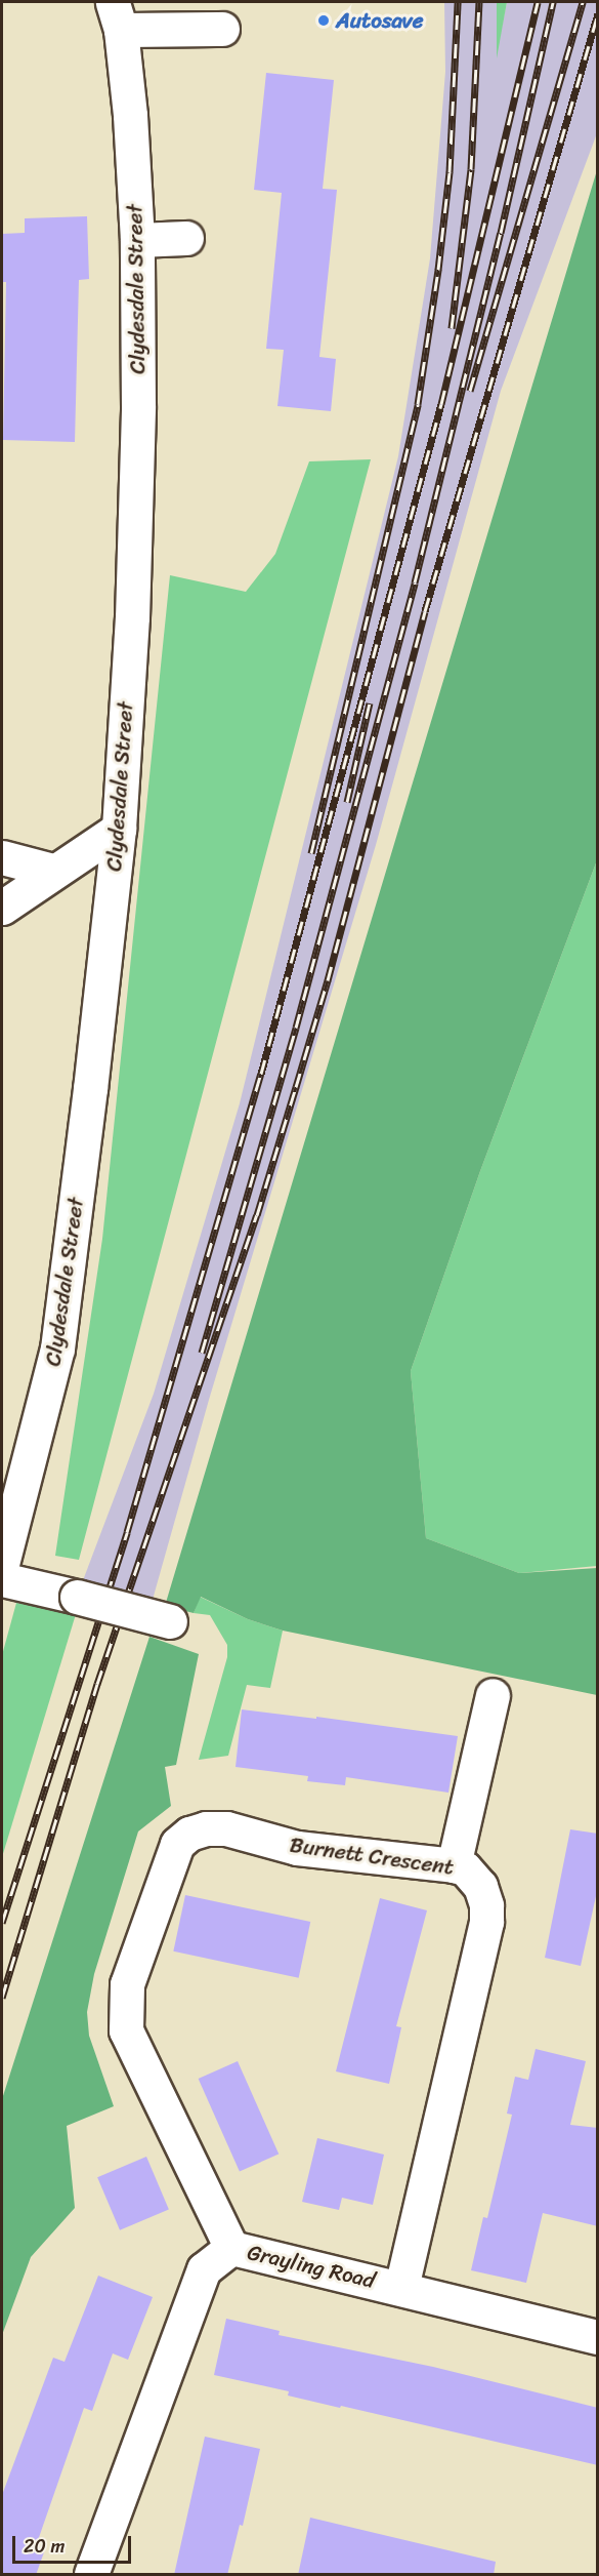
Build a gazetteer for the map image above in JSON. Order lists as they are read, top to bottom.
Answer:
{
  "streets": {
    "street": ["Clydesdale Street", "Burnett Crescent", "Grayling Road"]
  },
  "crossings": [
    ["Burnett Crescent", "Grayling Road"]
  ],
  "places": ["Autosave"],
  "scale_bar": "20 m"
}
